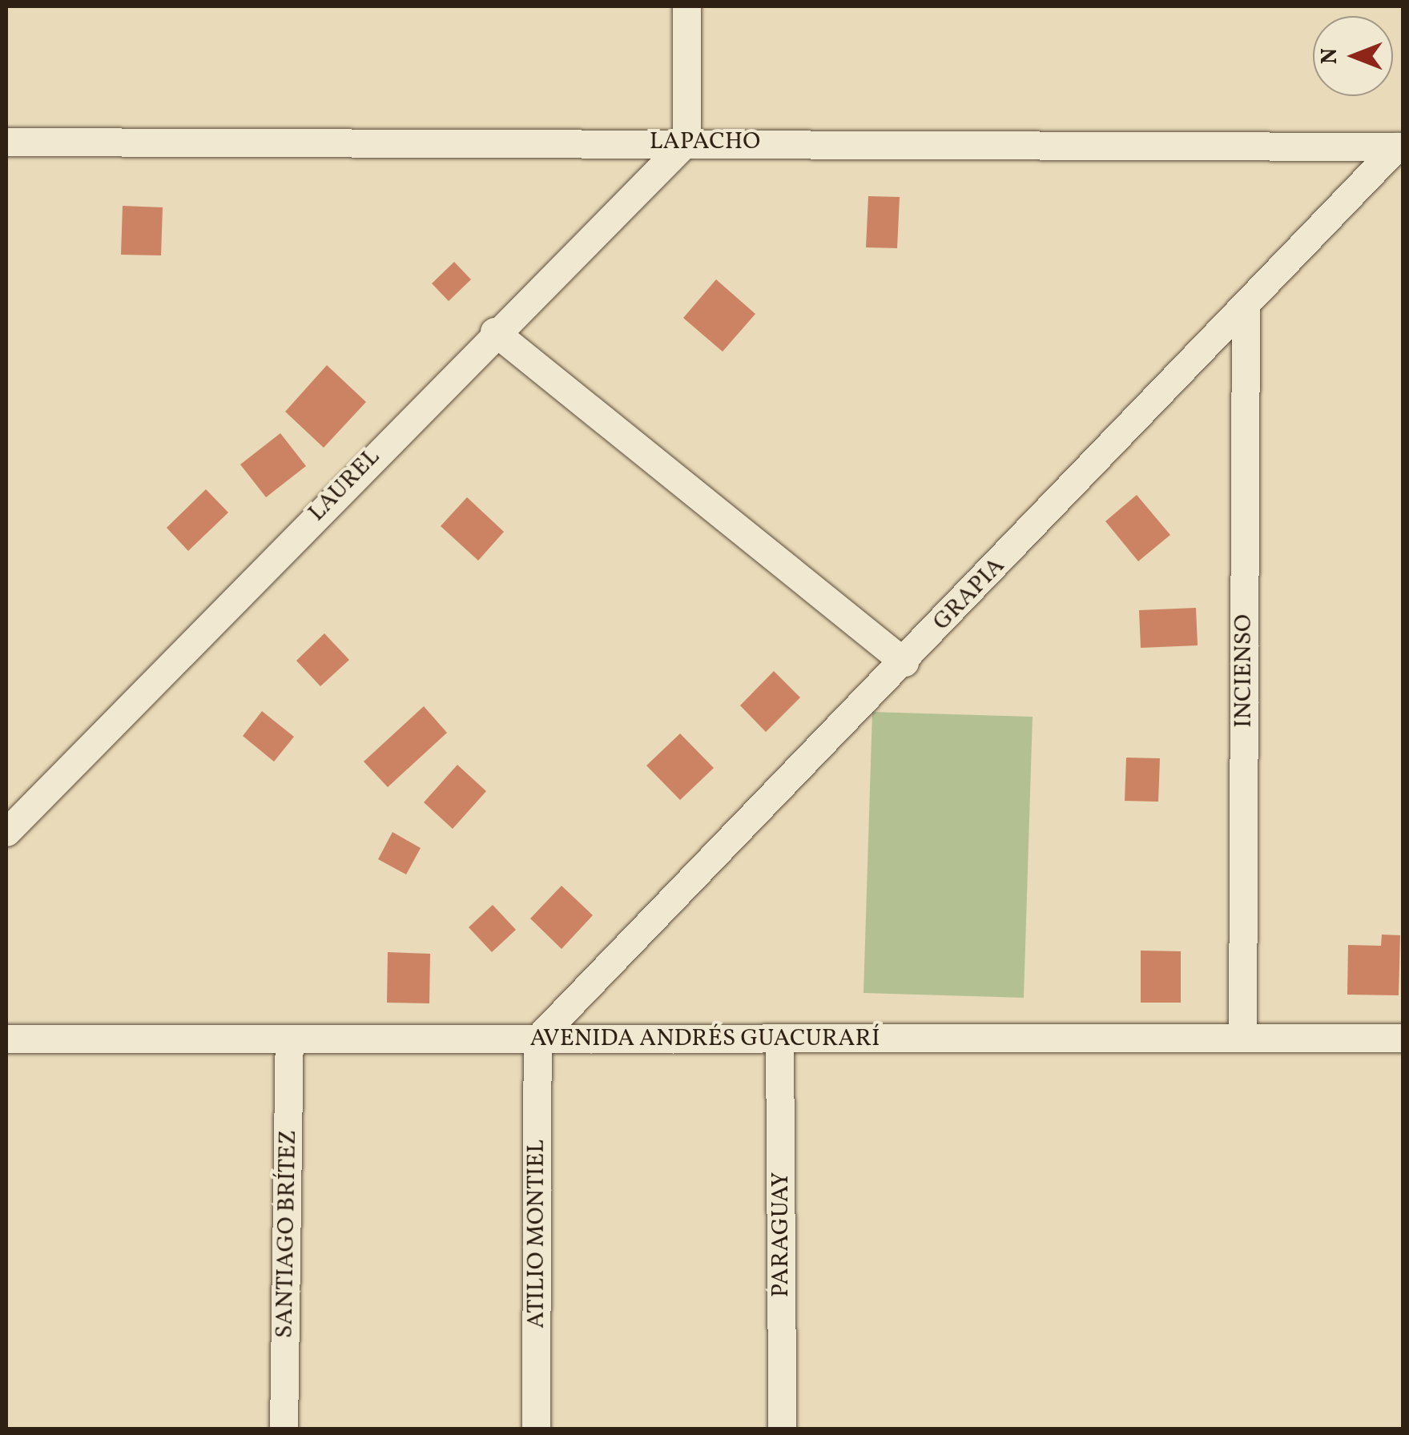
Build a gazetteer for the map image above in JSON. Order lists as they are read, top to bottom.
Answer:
{
  "streets": {
    "street": [
      "LAPACHO",
      "LAUREL",
      "GRAPIA",
      "INCIENSO",
      "AVENIDA ANDRÉS GUACURARÍ",
      "SANTIAGO BRÍTEZ",
      "ATILIO MONTIEL",
      "PARAGUAY"
    ]
  },
  "crossings": [
    ["LAPACHO", "LAUREL"],
    ["LAPACHO", "GRAPIA"],
    ["GRAPIA", "INCIENSO"],
    ["GRAPIA", "AVENIDA ANDRÉS GUACURARÍ"],
    ["GRAPIA", "ATILIO MONTIEL"],
    ["INCIENSO", "AVENIDA ANDRÉS GUACURARÍ"],
    ["AVENIDA ANDRÉS GUACURARÍ", "SANTIAGO BRÍTEZ"],
    ["AVENIDA ANDRÉS GUACURARÍ", "ATILIO MONTIEL"],
    ["AVENIDA ANDRÉS GUACURARÍ", "PARAGUAY"]
  ],
  "north": "left"
}
